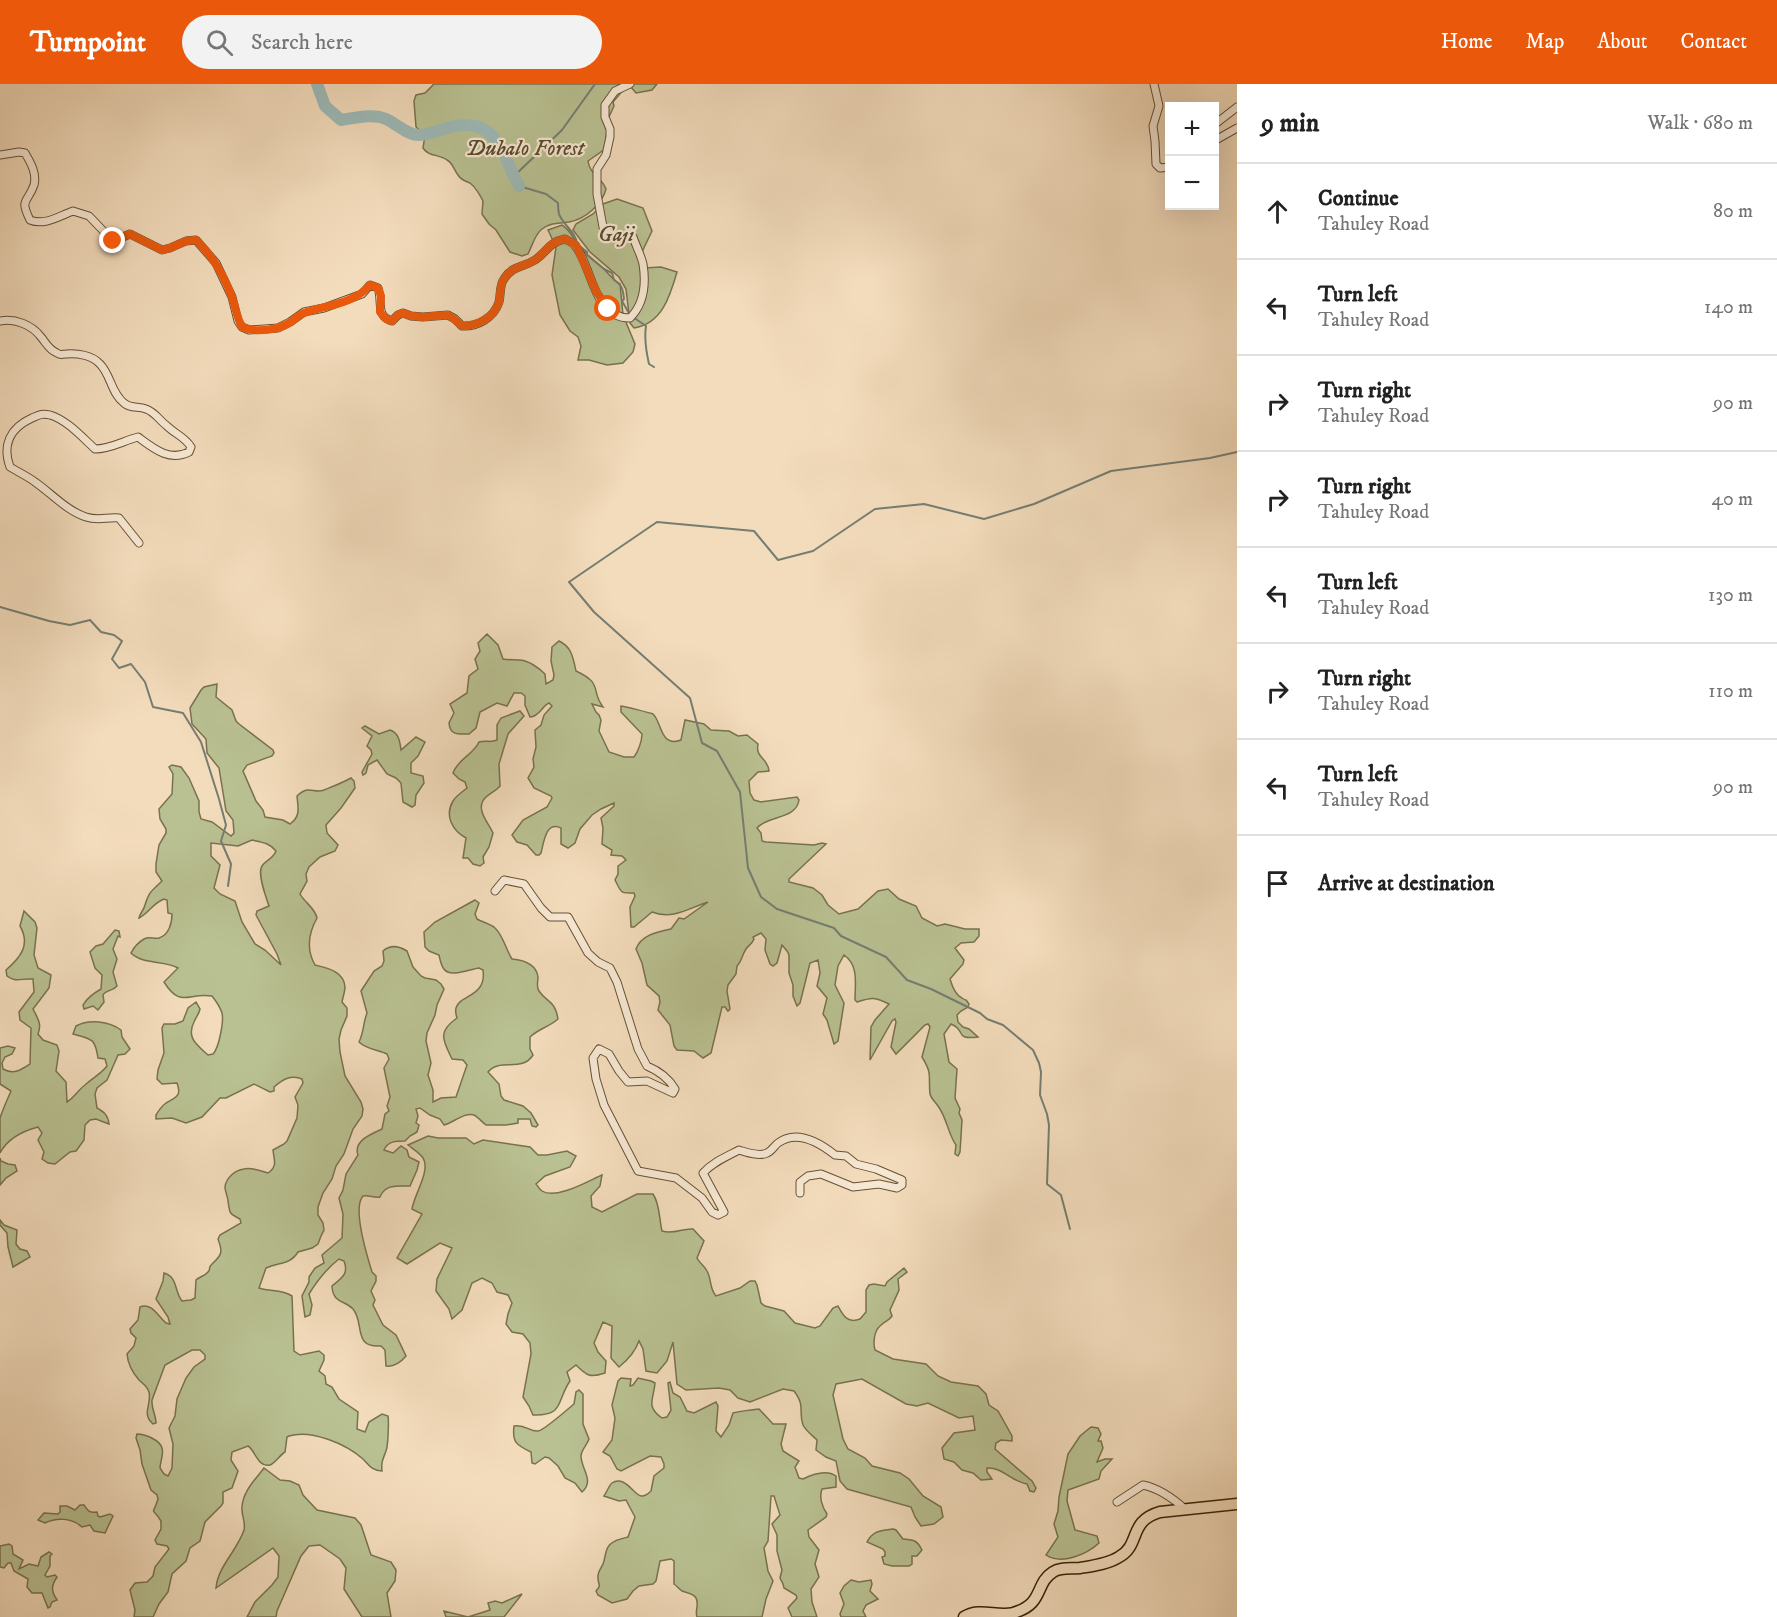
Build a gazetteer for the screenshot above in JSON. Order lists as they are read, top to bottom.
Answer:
{
  "parks": ["Dubalo Forest", "Gaji"],
  "page": {
    "header": "Turnpoint",
    "search": "Search here",
    "nav": [
      "Home",
      "Map",
      "About",
      "Contact"
    ],
    "heading": ["9 min", "Walk · 680 m"],
    "map_buttons": ["+", "−"],
    "list": [
      ["Continue", "Tahuley Road", "80 m"],
      ["Turn left", "Tahuley Road", "140 m"],
      ["Turn right", "Tahuley Road", "90 m"],
      ["Turn right", "Tahuley Road", "40 m"],
      ["Turn left", "Tahuley Road", "130 m"],
      ["Turn right", "Tahuley Road", "110 m"],
      ["Turn left", "Tahuley Road", "90 m"],
      "Arrive at destination"
    ]
  }
}
